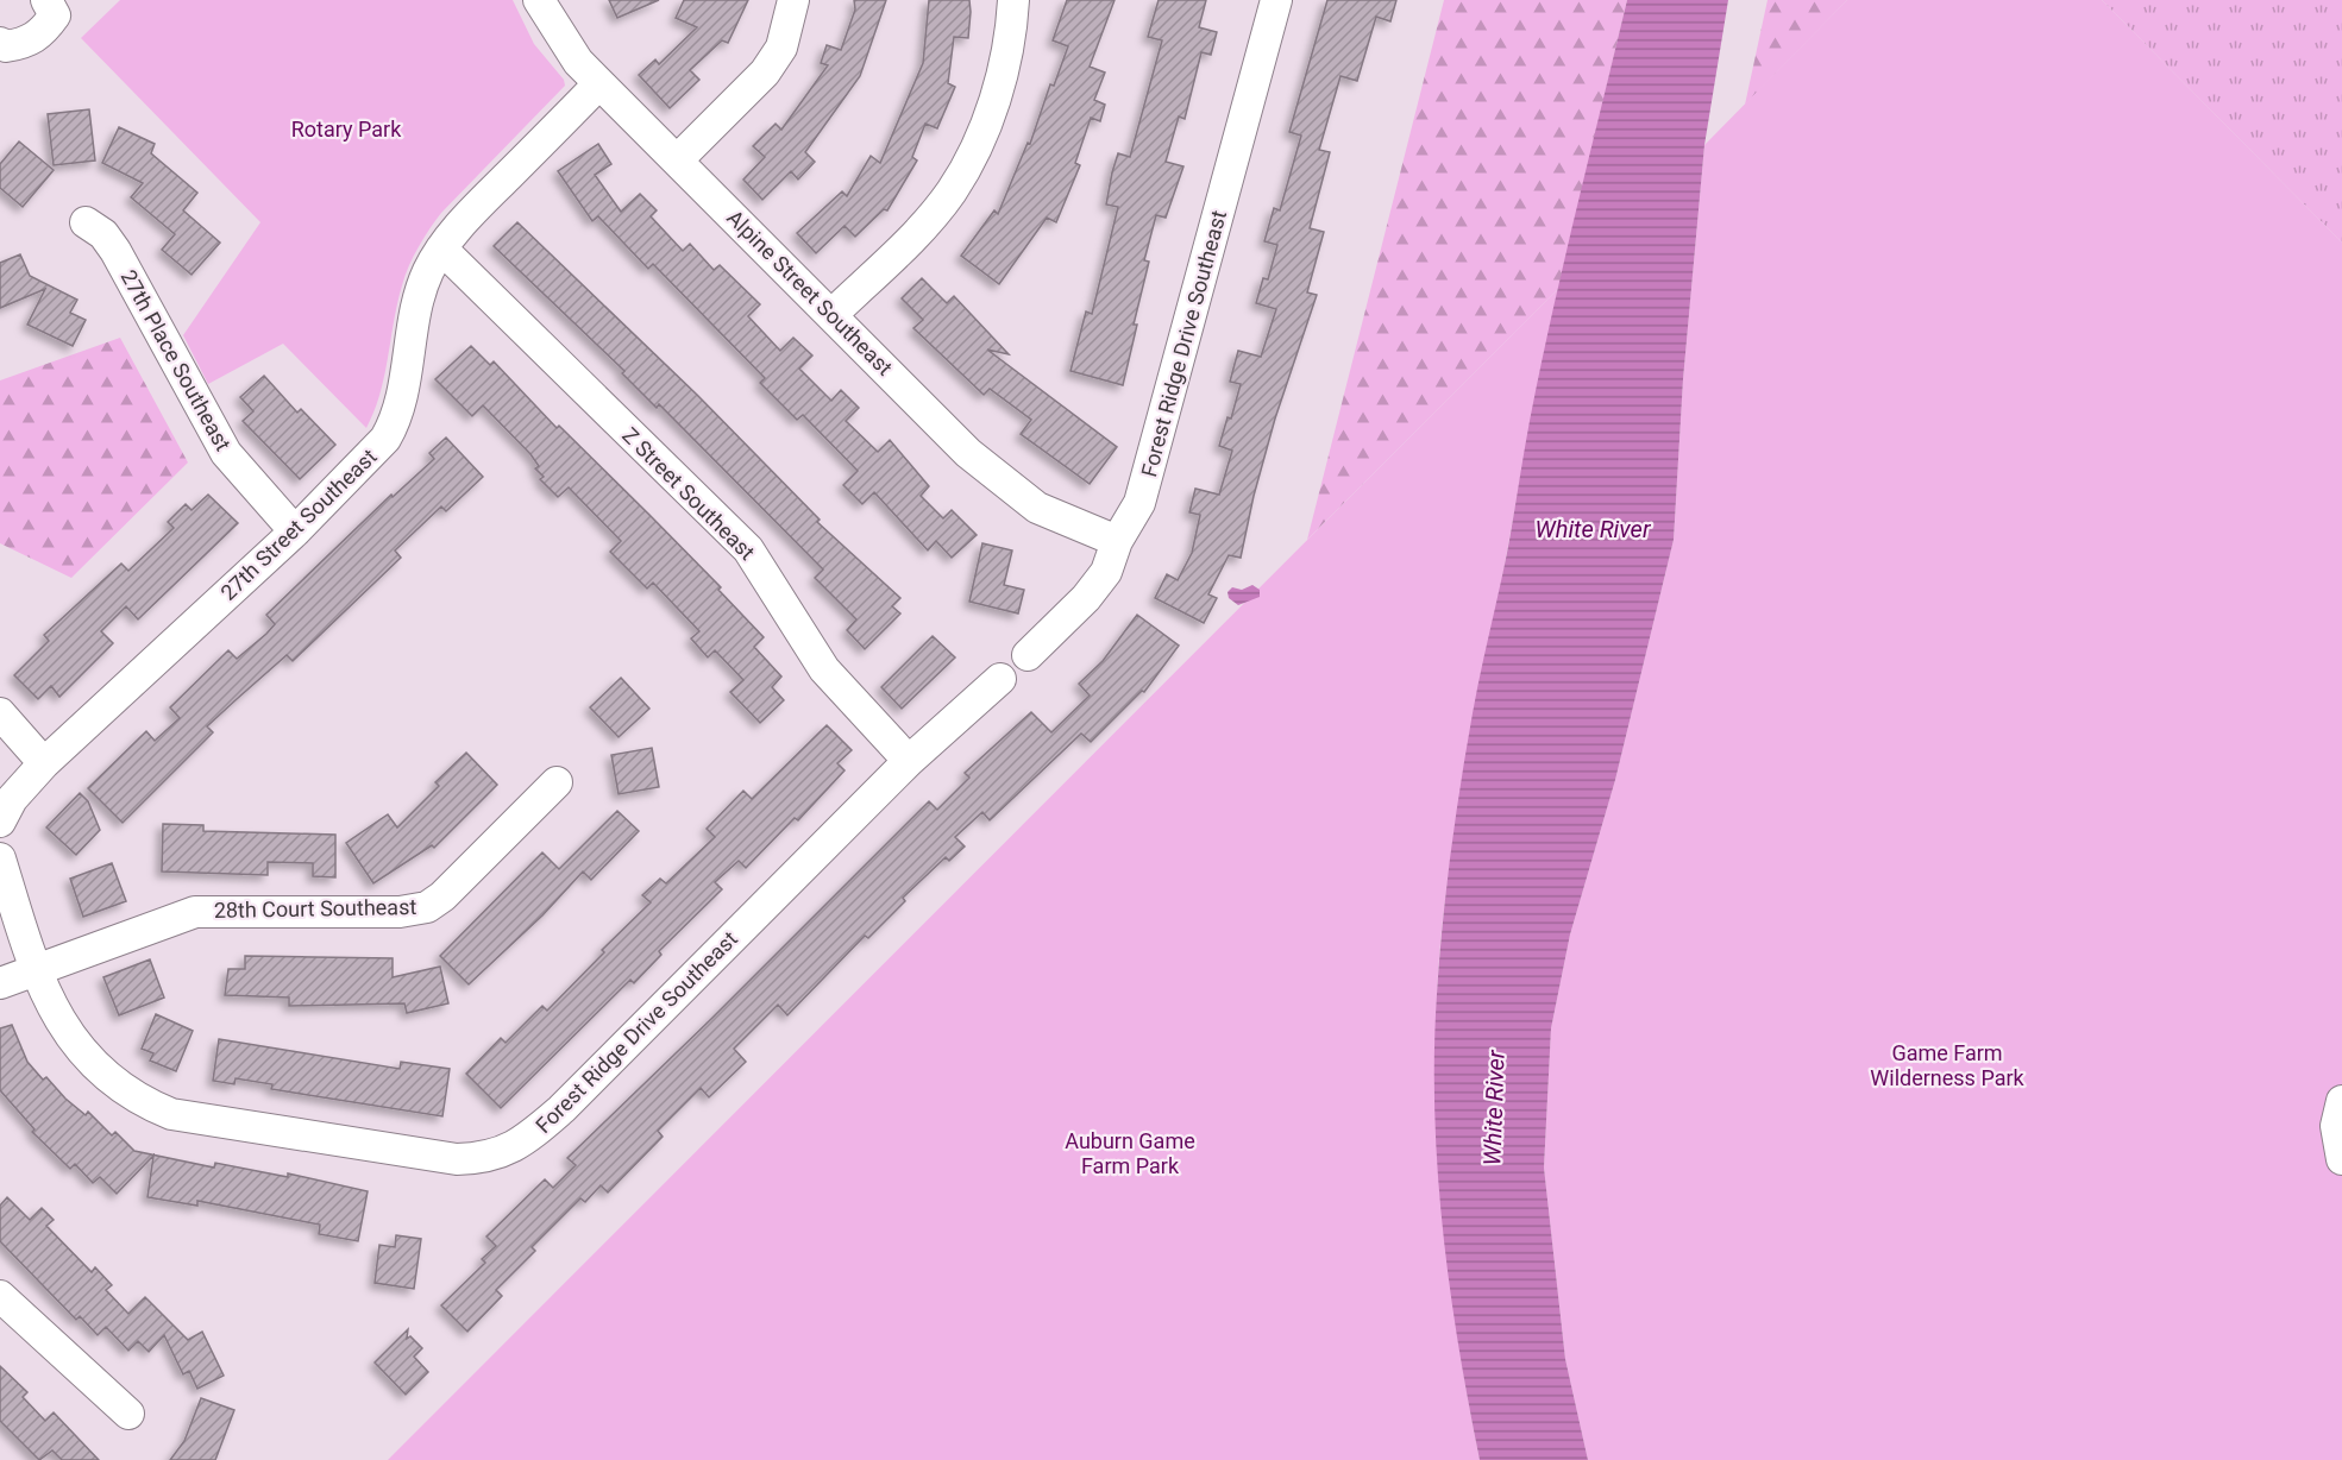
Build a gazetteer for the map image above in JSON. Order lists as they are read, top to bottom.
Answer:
{
  "streets": {
    "street": [
      "Alpine Street Southeast",
      "Forest Ridge Drive Southeast",
      "27th Place Southeast",
      "Z Street Southeast",
      "27th Street Southeast",
      "28th Court Southeast"
    ]
  },
  "crossings": [
    ["Alpine Street Southeast", "Forest Ridge Drive Southeast"],
    ["Alpine Street Southeast", "27th Street Southeast"],
    ["Forest Ridge Drive Southeast", "Z Street Southeast"],
    ["Forest Ridge Drive Southeast", "28th Court Southeast"],
    ["27th Place Southeast", "27th Street Southeast"],
    ["Z Street Southeast", "27th Street Southeast"]
  ],
  "water": ["White River"],
  "parks": ["Rotary Park", "Game Farm Wilderness Park", "Auburn Game Farm Park"]
}
